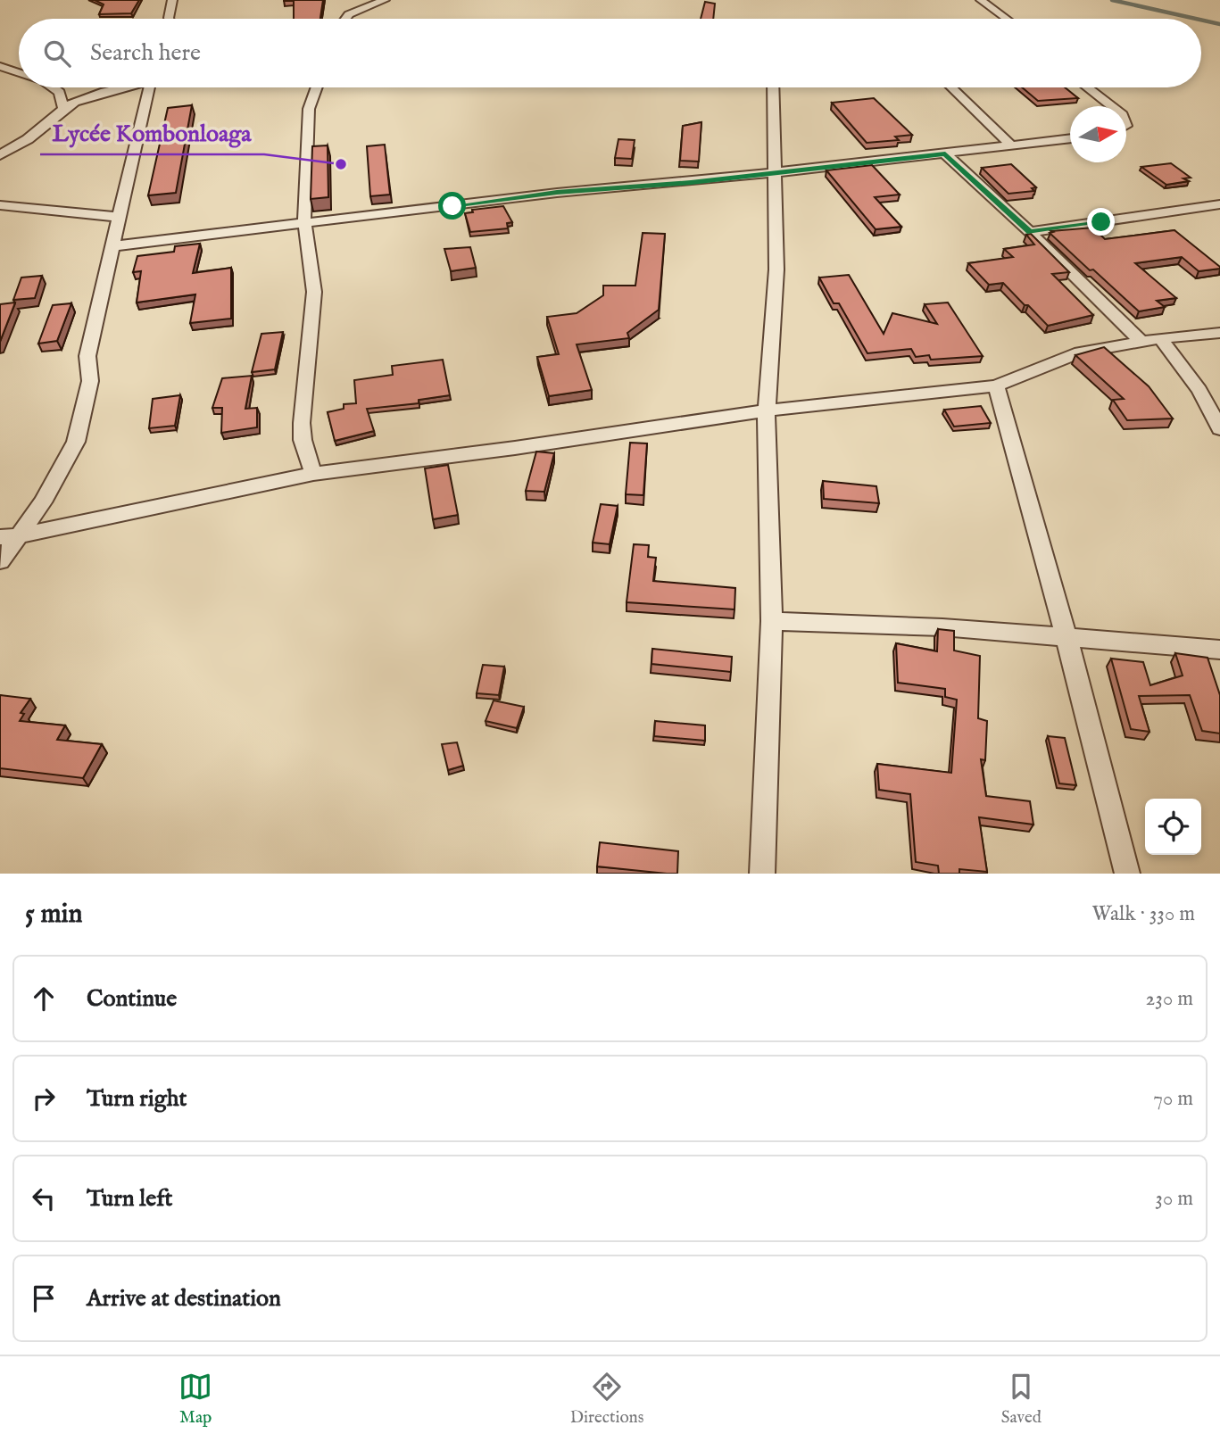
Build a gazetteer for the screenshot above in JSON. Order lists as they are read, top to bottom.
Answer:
{
  "places": ["Lycée Kombonloaga"],
  "north": "right",
  "page": {
    "search": "Search here",
    "heading": ["5 min", "Walk · 330 m"],
    "list": [
      ["Continue", "230 m"],
      ["Turn right", "70 m"],
      ["Turn left", "30 m"],
      "Arrive at destination"
    ],
    "nav": ["Map", "Directions", "Saved"]
  }
}
